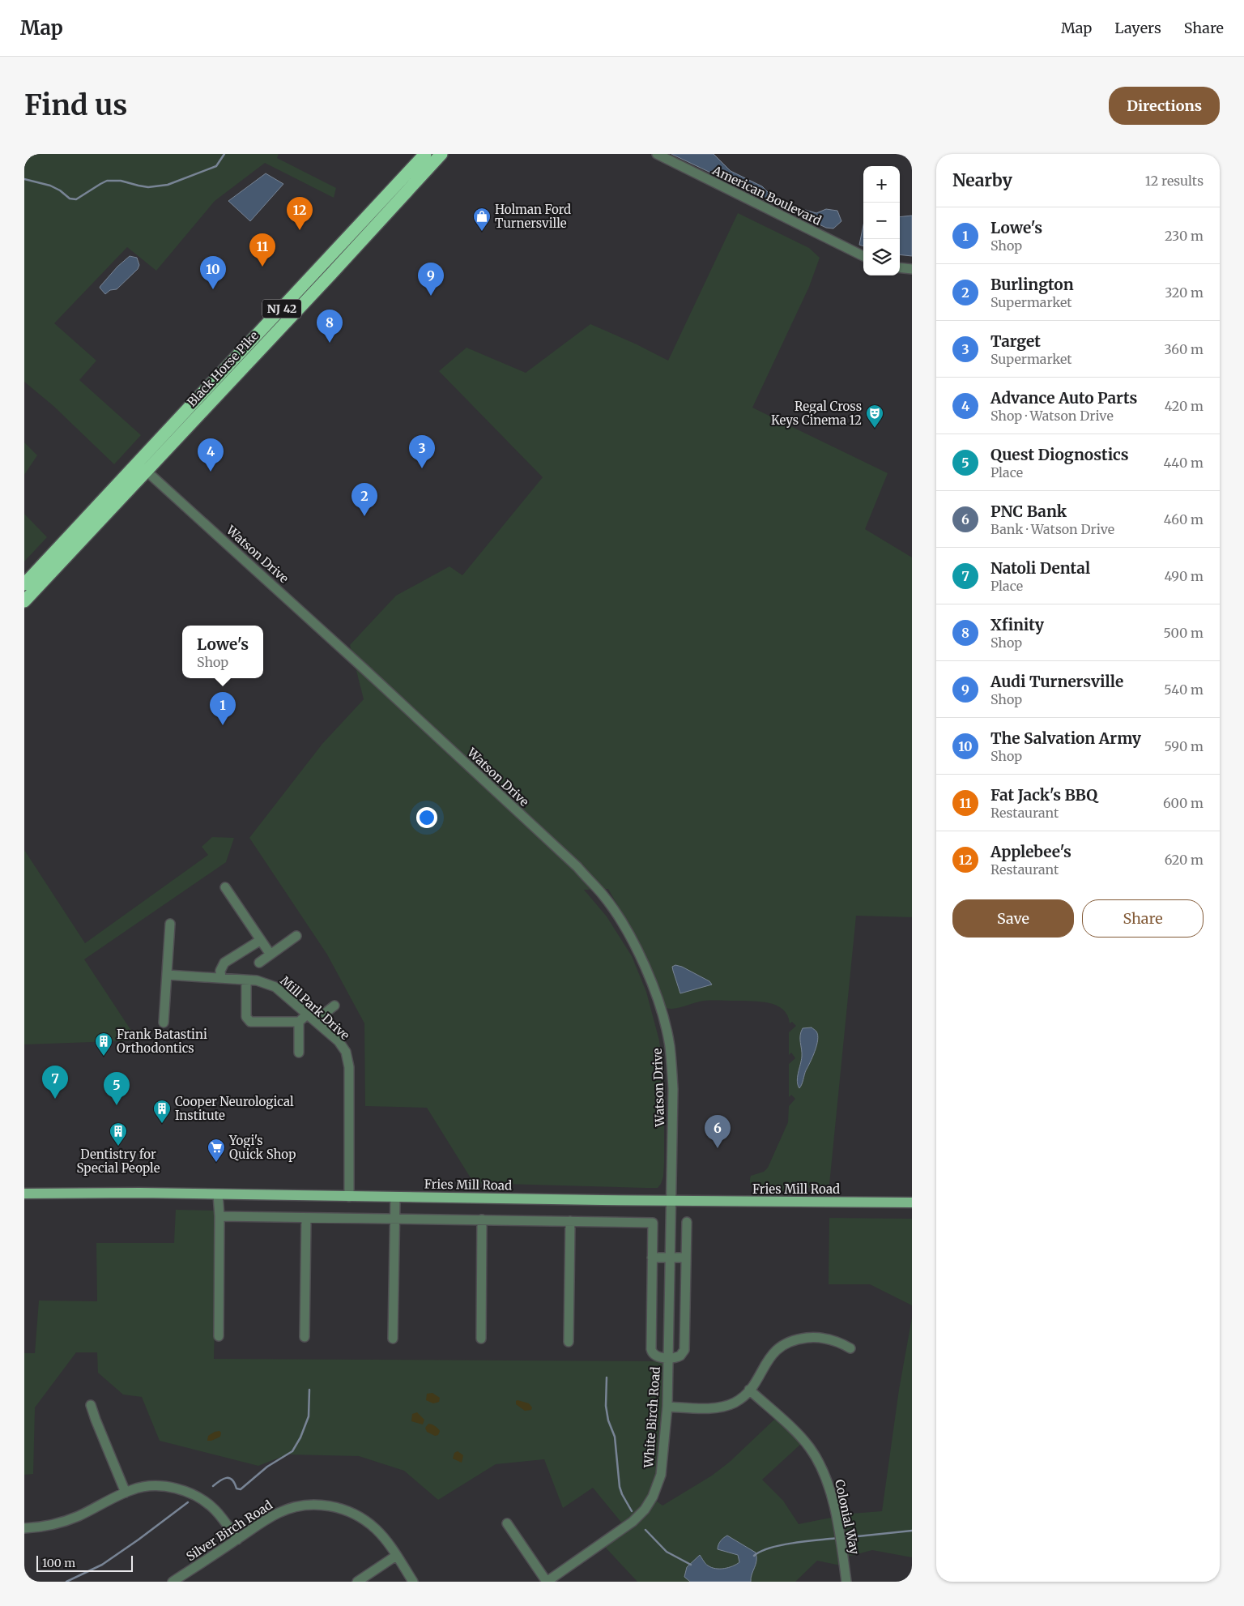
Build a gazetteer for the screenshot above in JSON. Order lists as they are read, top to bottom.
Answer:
{
  "streets": {
    "highway": ["NJ 42", "Black Horse Pike"],
    "main road": ["Fries Mill Road"],
    "street": [
      "American Boulevard",
      "Watson Drive",
      "Mill Park Drive",
      "White Birch Road",
      "Colonial Way",
      "Silver Birch Road"
    ]
  },
  "crossings": [
    ["Black Horse Pike", "Watson Drive"],
    ["Watson Drive", "Fries Mill Road"],
    ["Watson Drive", "White Birch Road"],
    ["Mill Park Drive", "Fries Mill Road"],
    ["Fries Mill Road", "White Birch Road"]
  ],
  "places": {
    "shop": ["Holman Ford Turnersville"],
    "theatre": ["Regal Cross Keys Cinema 12"],
    "building": ["Frank Batastini Orthodontics", "Cooper Neurological Institute", "Dentistry for Special People"],
    "supermarket": ["Yogi's Quick Shop"]
  },
  "scale_bar": "100 m",
  "page": {
    "header": "Map",
    "nav": ["Map", "Layers", "Share"],
    "buttons": [
      "Directions",
      ["Save", "Share"]
    ],
    "title": "Find us",
    "heading": ["Nearby", "12 results"],
    "map_buttons": ["+", "−"],
    "pins": [
      "12",
      "11",
      "10",
      "9",
      "8",
      "3",
      "4",
      "2",
      "1",
      "7",
      "5",
      "6"
    ],
    "list": [
      {
        "mark": "1",
        "name": "Lowe's",
        "note": "Shop",
        "value": "230 m"
      },
      {
        "mark": "2",
        "name": "Burlington",
        "note": "Supermarket",
        "value": "320 m"
      },
      {
        "mark": "3",
        "name": "Target",
        "note": "Supermarket",
        "value": "360 m"
      },
      {
        "mark": "4",
        "name": "Advance Auto Parts",
        "note": "Shop · Watson Drive",
        "value": "420 m"
      },
      {
        "mark": "5",
        "name": "Quest Diognostics",
        "note": "Place",
        "value": "440 m"
      },
      {
        "mark": "6",
        "name": "PNC Bank",
        "note": "Bank · Watson Drive",
        "value": "460 m"
      },
      {
        "mark": "7",
        "name": "Natoli Dental",
        "note": "Place",
        "value": "490 m"
      },
      {
        "mark": "8",
        "name": "Xfinity",
        "note": "Shop",
        "value": "500 m"
      },
      {
        "mark": "9",
        "name": "Audi Turnersville",
        "note": "Shop",
        "value": "540 m"
      },
      {
        "mark": "10",
        "name": "The Salvation Army",
        "note": "Shop",
        "value": "590 m"
      },
      {
        "mark": "11",
        "name": "Fat Jack's BBQ",
        "note": "Restaurant",
        "value": "600 m"
      },
      {
        "mark": "12",
        "name": "Applebee's",
        "note": "Restaurant",
        "value": "620 m"
      }
    ],
    "popup": ["Lowe's", "Shop"],
    "scale": "100 m"
  }
}
